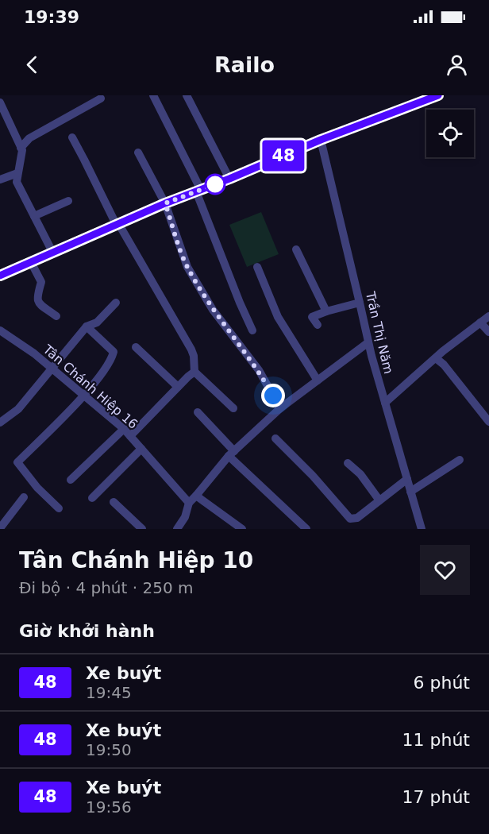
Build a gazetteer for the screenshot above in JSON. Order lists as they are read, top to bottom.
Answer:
{
  "streets": {
    "street": ["Trần Thị Năm", "Tân Chánh Hiệp 16"]
  },
  "lines": ["bus line 48"],
  "page": {
    "status": "19:39",
    "header": "Railo",
    "on_map": "48",
    "heading": [
      ["Tân Chánh Hiệp 10", "Đi bộ · 4 phút · 250 m"],
      "Giờ khởi hành"
    ],
    "list": [
      {
        "mark": "48",
        "name": "Xe buýt",
        "note": "19:45",
        "value": "6 phút"
      },
      {
        "mark": "48",
        "name": "Xe buýt",
        "note": "19:50",
        "value": "11 phút"
      },
      {
        "mark": "48",
        "name": "Xe buýt",
        "note": "19:56",
        "value": "17 phút"
      }
    ]
  }
}
